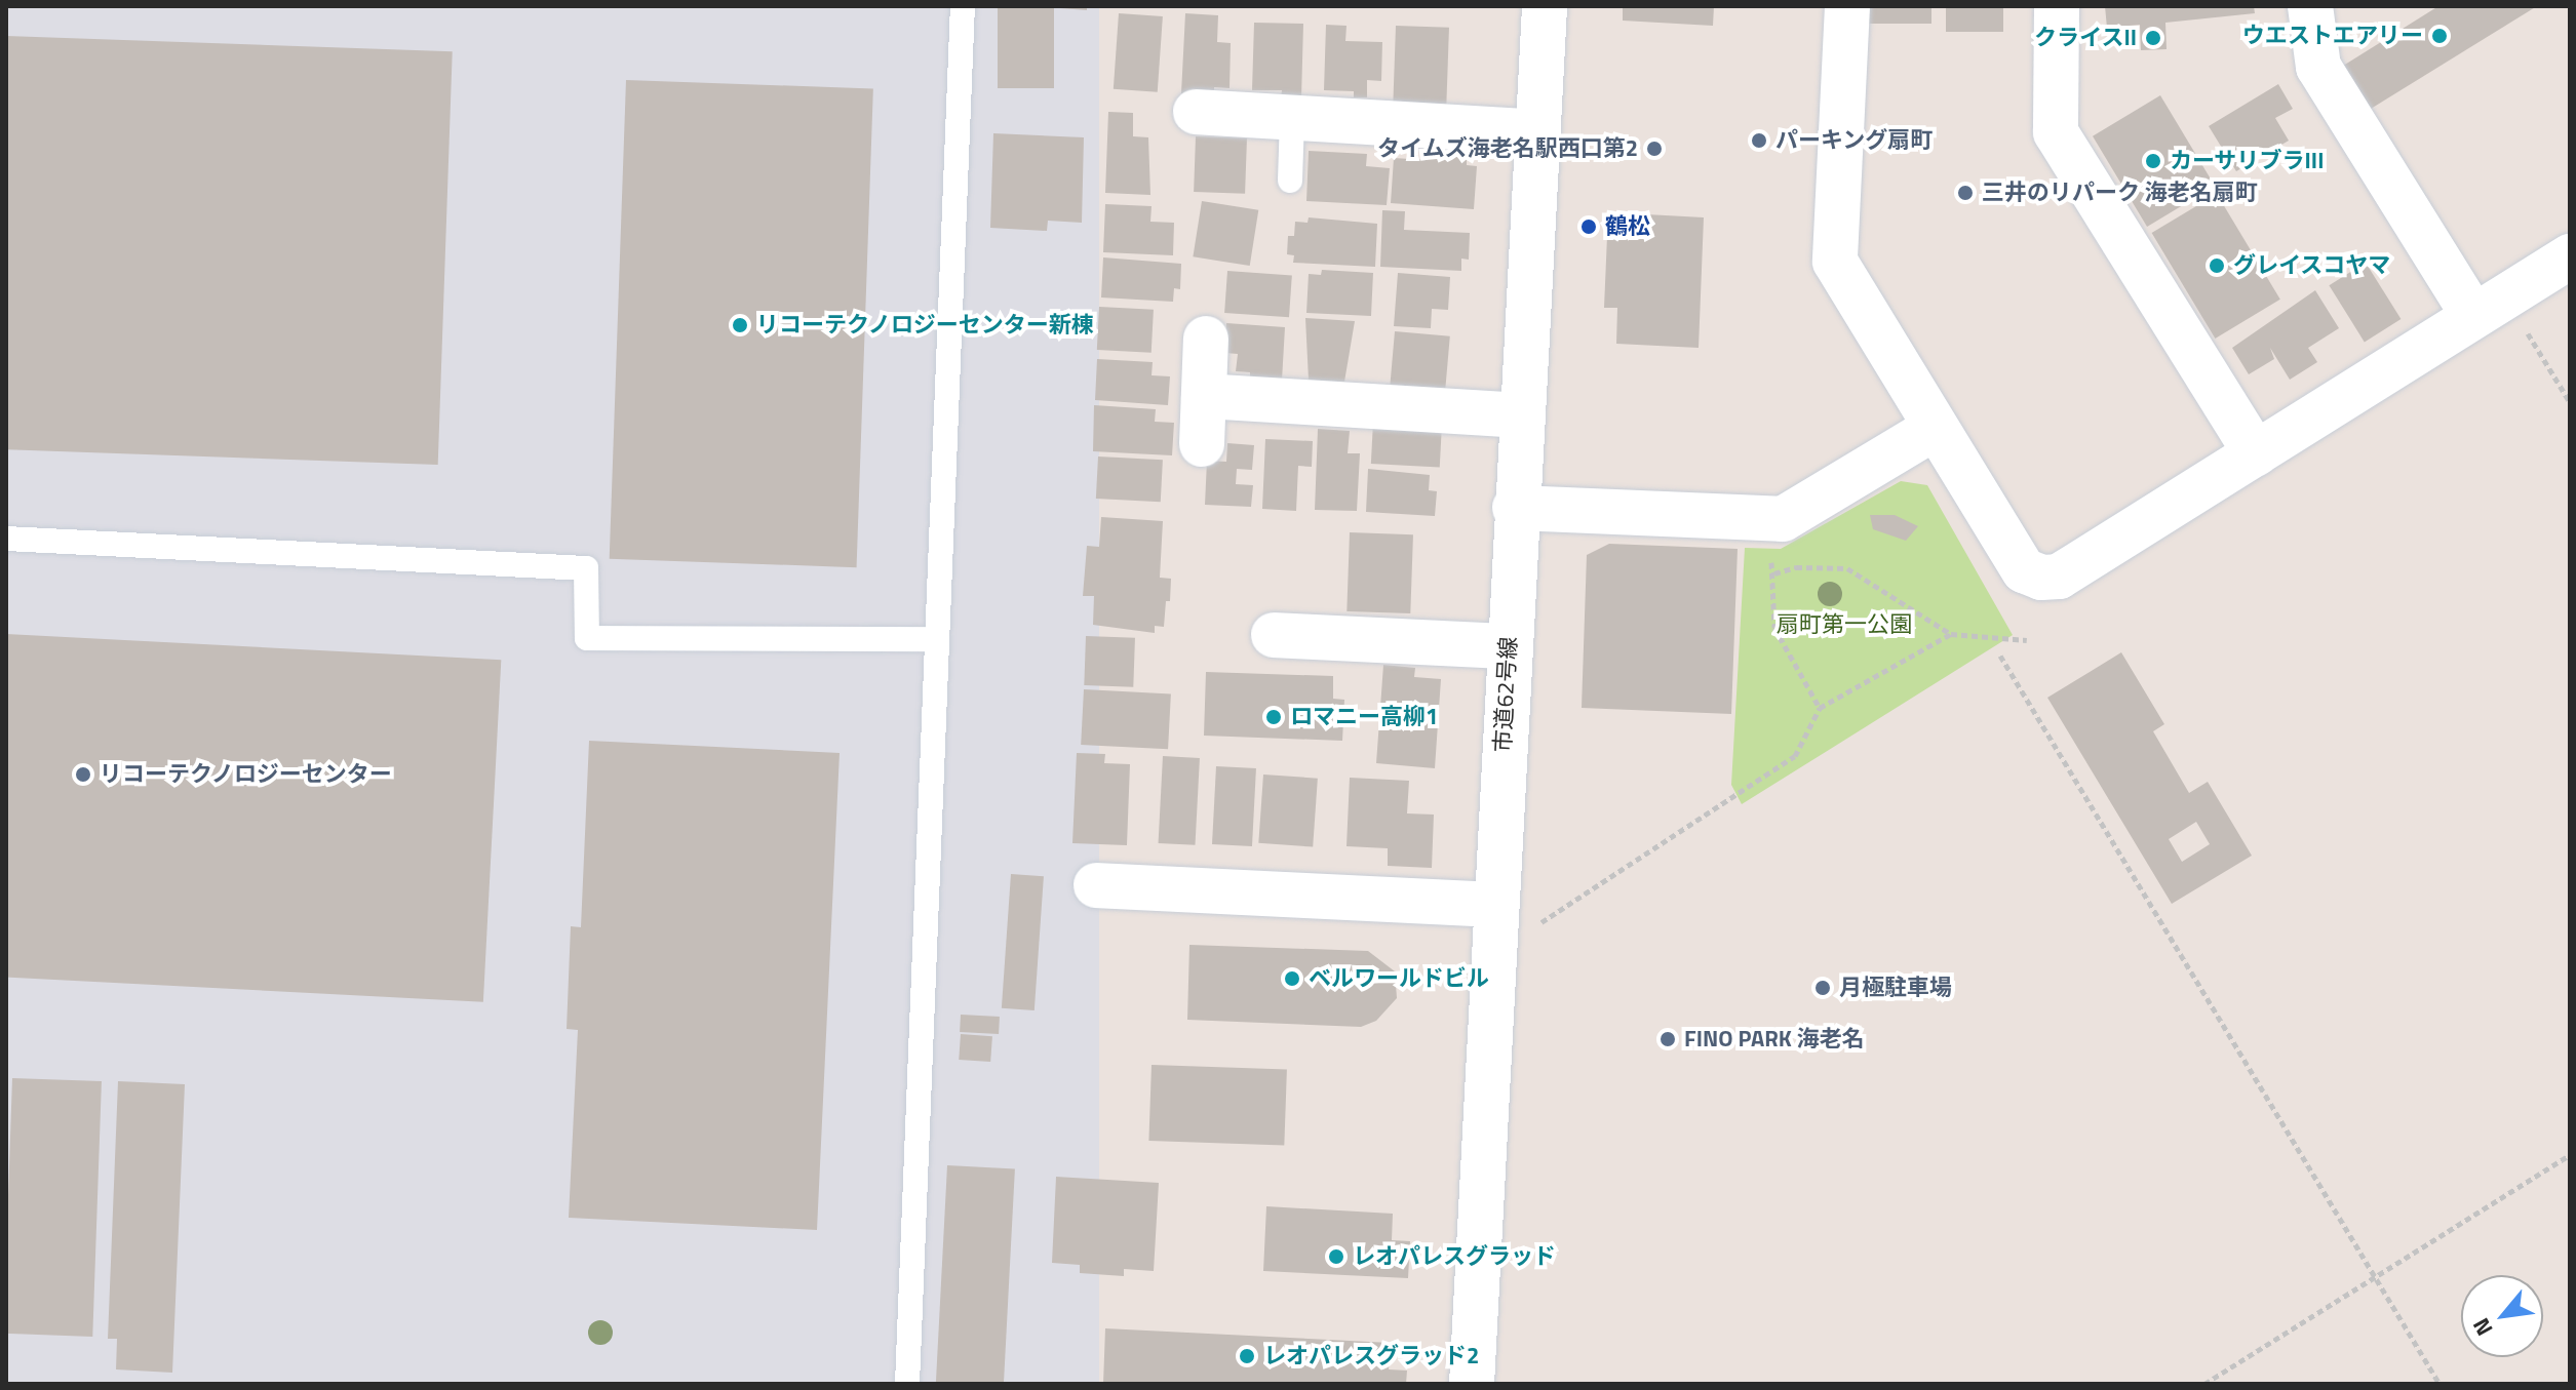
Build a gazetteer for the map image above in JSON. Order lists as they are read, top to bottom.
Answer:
{
  "streets": {
    "street": ["市道62号線"]
  },
  "parks": ["扇町第一公園"],
  "places": [
    "ウエストエアリー",
    "クライスII",
    "パーキング扇町",
    "タイムズ海老名駅西口第2",
    "カーサリブラIII",
    "三井のリパーク 海老名扇町",
    "鶴松",
    "グレイスコヤマ",
    "リコーテクノロジーセンター新棟",
    "ロマニー高柳1",
    "リコーテクノロジーセンター",
    "ベルワールドビル",
    "月極駐車場",
    "FINO PARK 海老名",
    "レオパレスグラッド",
    "レオパレスグラッド2"
  ],
  "north": "bottom left"
}
